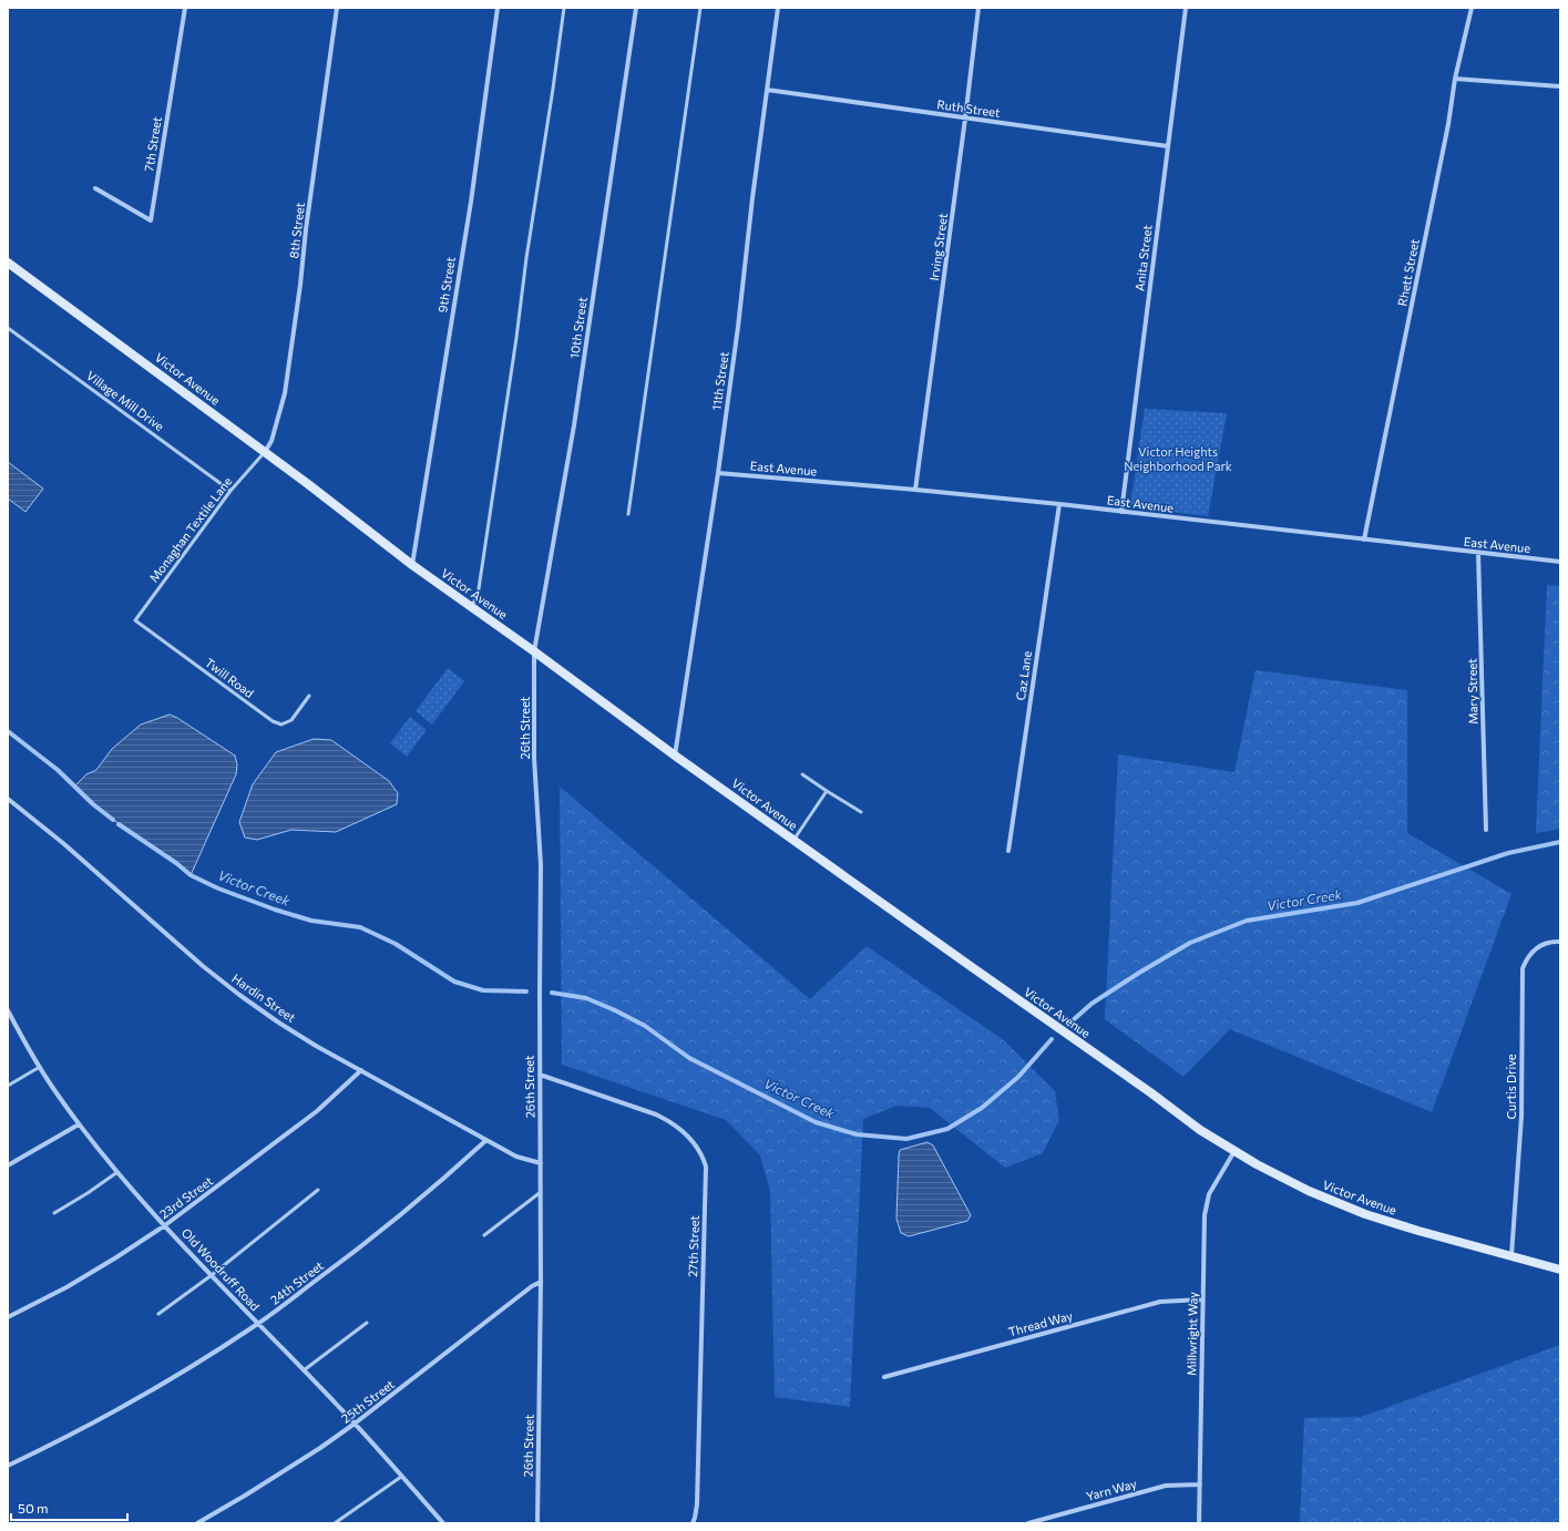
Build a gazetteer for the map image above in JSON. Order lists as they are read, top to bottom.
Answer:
{
  "streets": {
    "street": [
      "Ruth Street",
      "7th Street",
      "8th Street",
      "Irving Street",
      "Anita Street",
      "Rhett Street",
      "9th Street",
      "10th Street",
      "Victor Avenue",
      "11th Street",
      "East Avenue",
      "Caz Lane",
      "Mary Street",
      "26th Street",
      "Hardin Street",
      "Curtis Drive",
      "23rd Street",
      "27th Street",
      "Old Woodruff Road",
      "24th Street",
      "Thread Way",
      "Millwright Way",
      "25th Street",
      "Yarn Way"
    ],
    "lane": ["Village Mill Drive", "Monaghan Textile Lane", "Twill Road"]
  },
  "crossings": [
    ["Ruth Street", "Irving Street"],
    ["Ruth Street", "Anita Street"],
    ["Ruth Street", "11th Street"],
    ["8th Street", "Victor Avenue"],
    ["8th Street", "Monaghan Textile Lane"],
    ["Irving Street", "East Avenue"],
    ["Anita Street", "East Avenue"],
    ["Rhett Street", "East Avenue"],
    ["9th Street", "Victor Avenue"],
    ["10th Street", "Victor Avenue"],
    ["10th Street", "26th Street"],
    ["Victor Avenue", "11th Street"],
    ["Victor Avenue", "Monaghan Textile Lane"],
    ["Victor Avenue", "26th Street"],
    ["Victor Avenue", "Curtis Drive"],
    ["Victor Avenue", "Millwright Way"],
    ["11th Street", "East Avenue"],
    ["Village Mill Drive", "Monaghan Textile Lane"],
    ["East Avenue", "Caz Lane"],
    ["East Avenue", "Mary Street"],
    ["Monaghan Textile Lane", "Twill Road"],
    ["26th Street", "Hardin Street"],
    ["26th Street", "27th Street"],
    ["26th Street", "25th Street"],
    ["Hardin Street", "23rd Street"],
    ["Hardin Street", "24th Street"],
    ["23rd Street", "Old Woodruff Road"],
    ["Old Woodruff Road", "24th Street"],
    ["Old Woodruff Road", "25th Street"],
    ["Thread Way", "Millwright Way"],
    ["Millwright Way", "Yarn Way"]
  ],
  "water": ["Victor Creek"],
  "parks": ["Victor Heights Neighborhood Park"],
  "scale_bar": "50 m"
}
